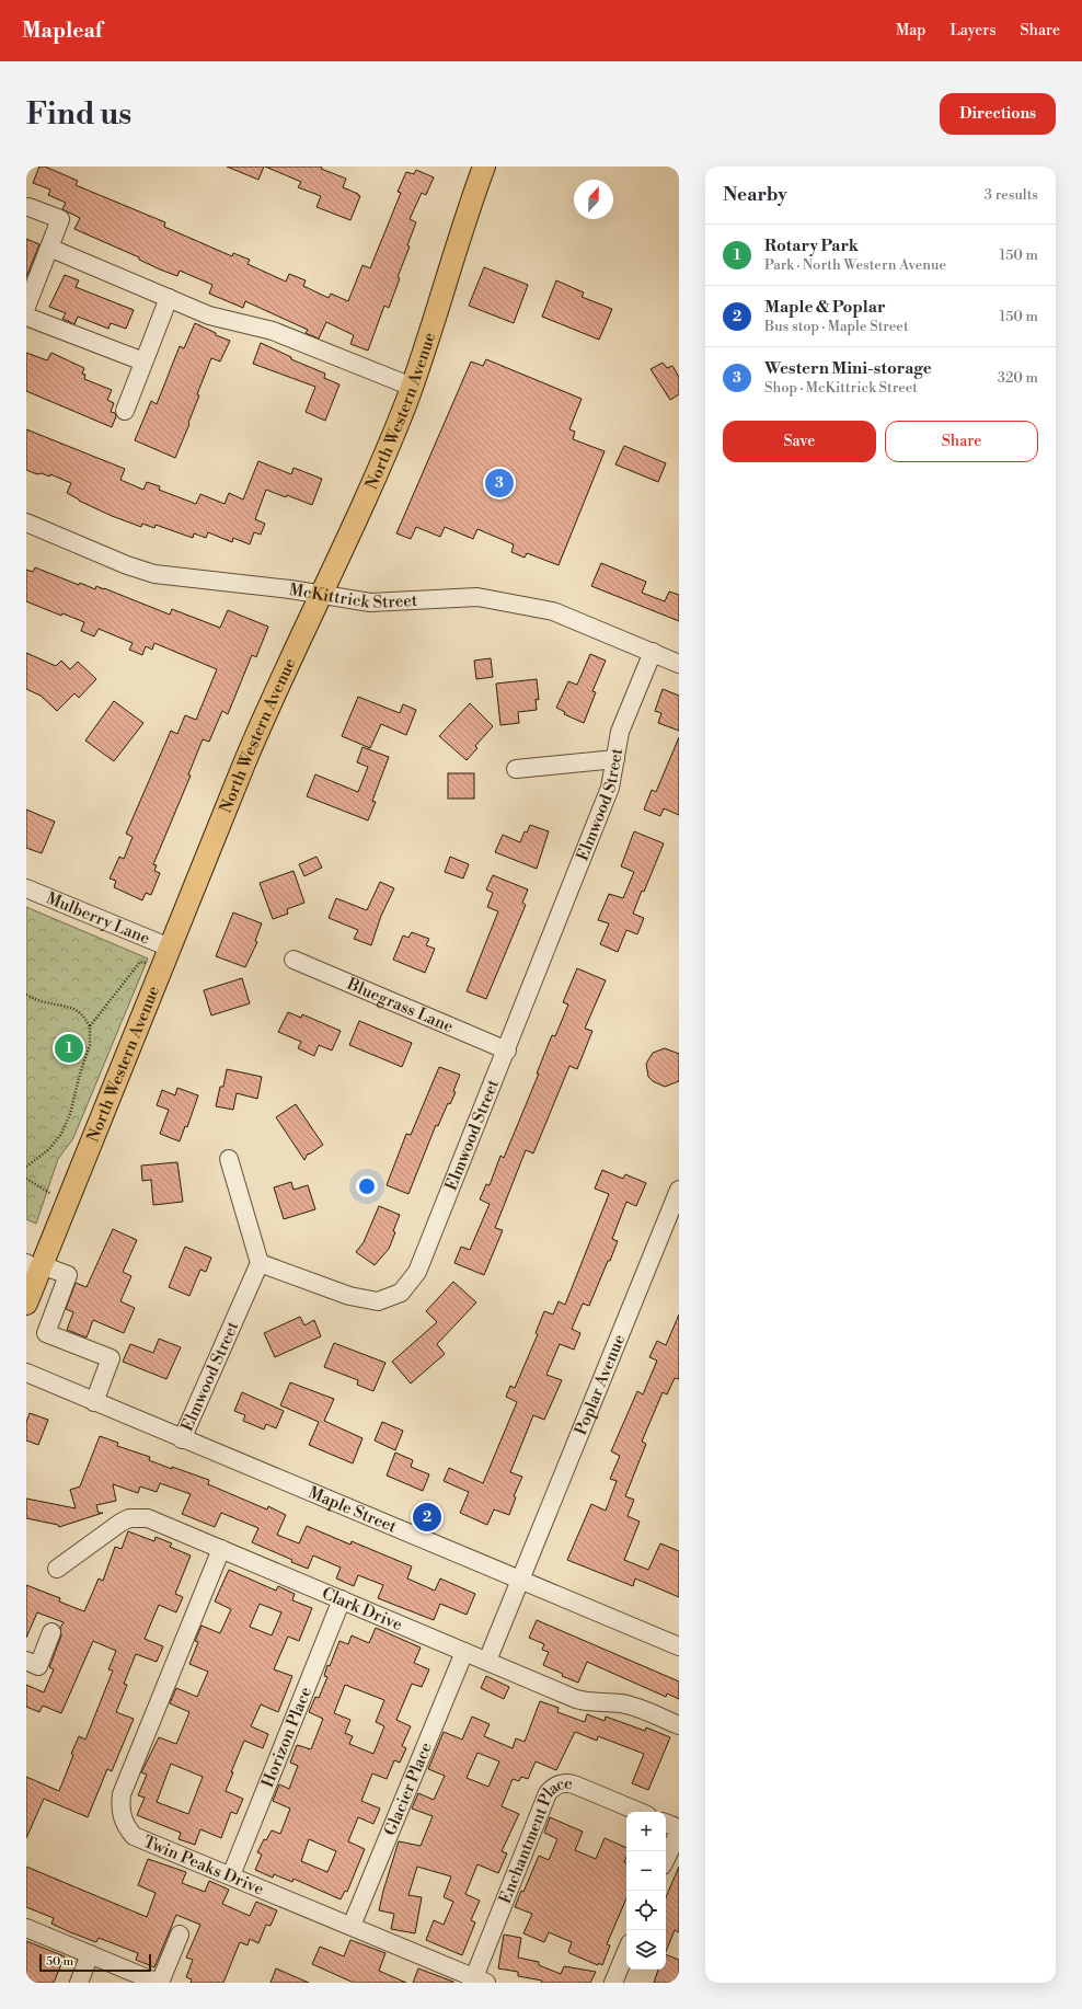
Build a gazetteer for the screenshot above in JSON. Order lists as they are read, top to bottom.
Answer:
{
  "streets": {
    "main road": ["North Western Avenue"],
    "street": [
      "McKittrick Street",
      "Elmwood Street",
      "Mulberry Lane",
      "Bluegrass Lane",
      "Poplar Avenue",
      "Maple Street",
      "Clark Drive",
      "Horizon Place",
      "Glacier Place",
      "Enchantment Place",
      "Twin Peaks Drive"
    ]
  },
  "crossings": [
    ["North Western Avenue", "McKittrick Street"],
    ["North Western Avenue", "Mulberry Lane"],
    ["McKittrick Street", "Elmwood Street"],
    ["Elmwood Street", "Bluegrass Lane"],
    ["Elmwood Street", "Maple Street"],
    ["Poplar Avenue", "Maple Street"],
    ["Clark Drive", "Horizon Place"],
    ["Clark Drive", "Glacier Place"],
    ["Clark Drive", "Twin Peaks Drive"],
    ["Horizon Place", "Twin Peaks Drive"],
    ["Glacier Place", "Twin Peaks Drive"],
    ["Enchantment Place", "Twin Peaks Drive"]
  ],
  "scale_bar": "50 m",
  "north": "top",
  "page": {
    "header": "Mapleaf",
    "nav": ["Map", "Layers", "Share"],
    "buttons": [
      "Directions",
      ["Save", "Share"]
    ],
    "title": "Find us",
    "heading": ["Nearby", "3 results"],
    "list": [
      {
        "mark": "1",
        "name": "Rotary Park",
        "note": "Park · North Western Avenue",
        "value": "150 m"
      },
      {
        "mark": "2",
        "name": "Maple & Poplar",
        "note": "Bus stop · Maple Street",
        "value": "150 m"
      },
      {
        "mark": "3",
        "name": "Western Mini-storage",
        "note": "Shop · McKittrick Street",
        "value": "320 m"
      }
    ],
    "pins": ["3", "1", "2"],
    "map_buttons": ["+", "−"],
    "scale": "50 m"
  }
}
